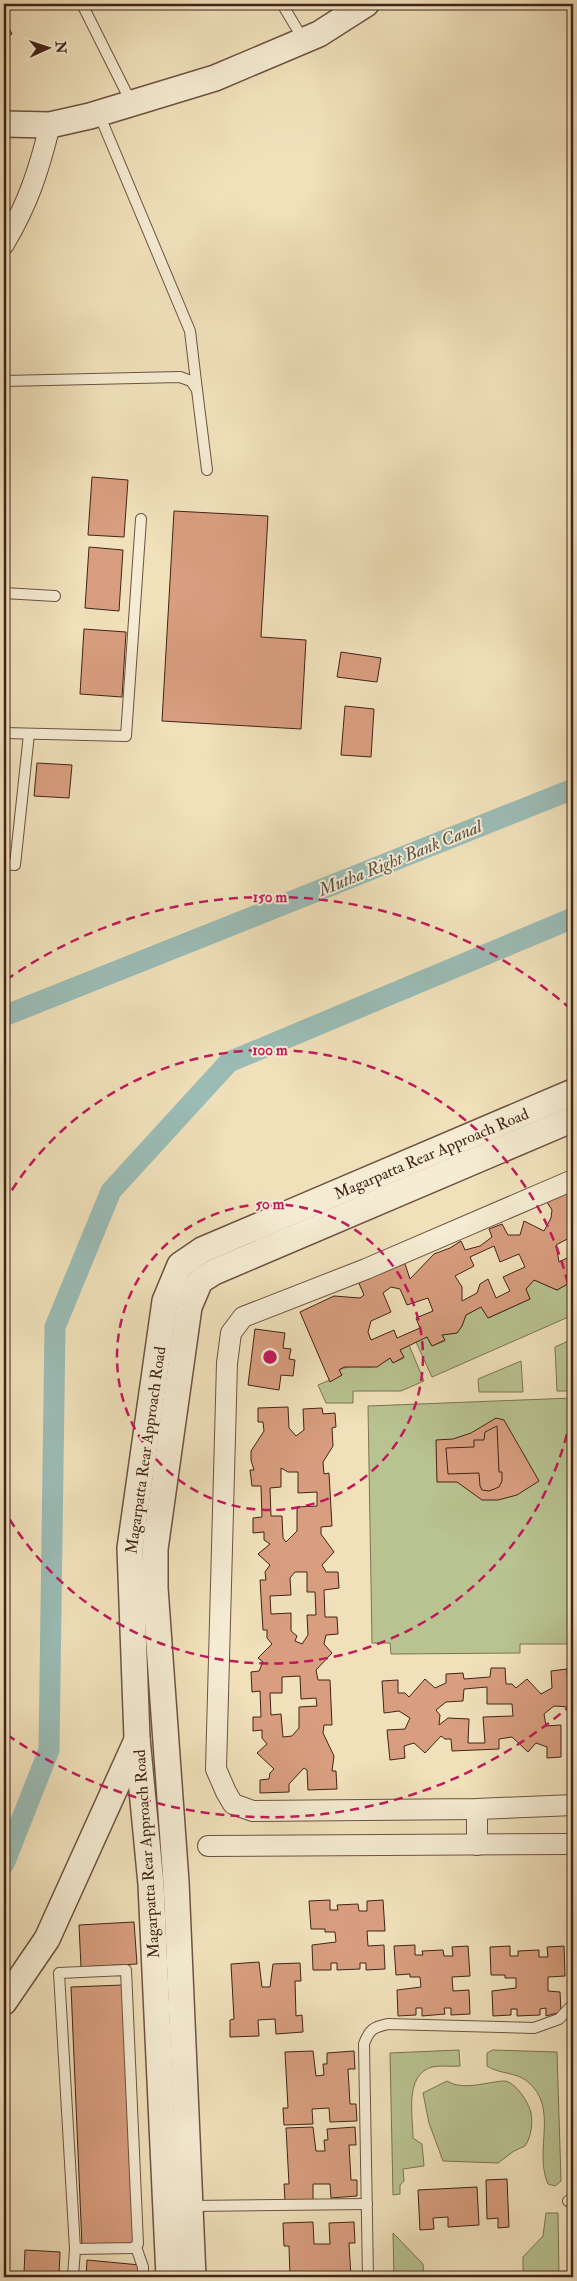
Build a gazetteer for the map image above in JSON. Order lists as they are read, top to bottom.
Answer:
{
  "streets": {
    "street": ["Magarpatta Rear Approach Road"]
  },
  "water": ["Mutha Right Bank Canal"],
  "north": "right",
  "rings": ["150 m", "100 m", "50 m"]
}
